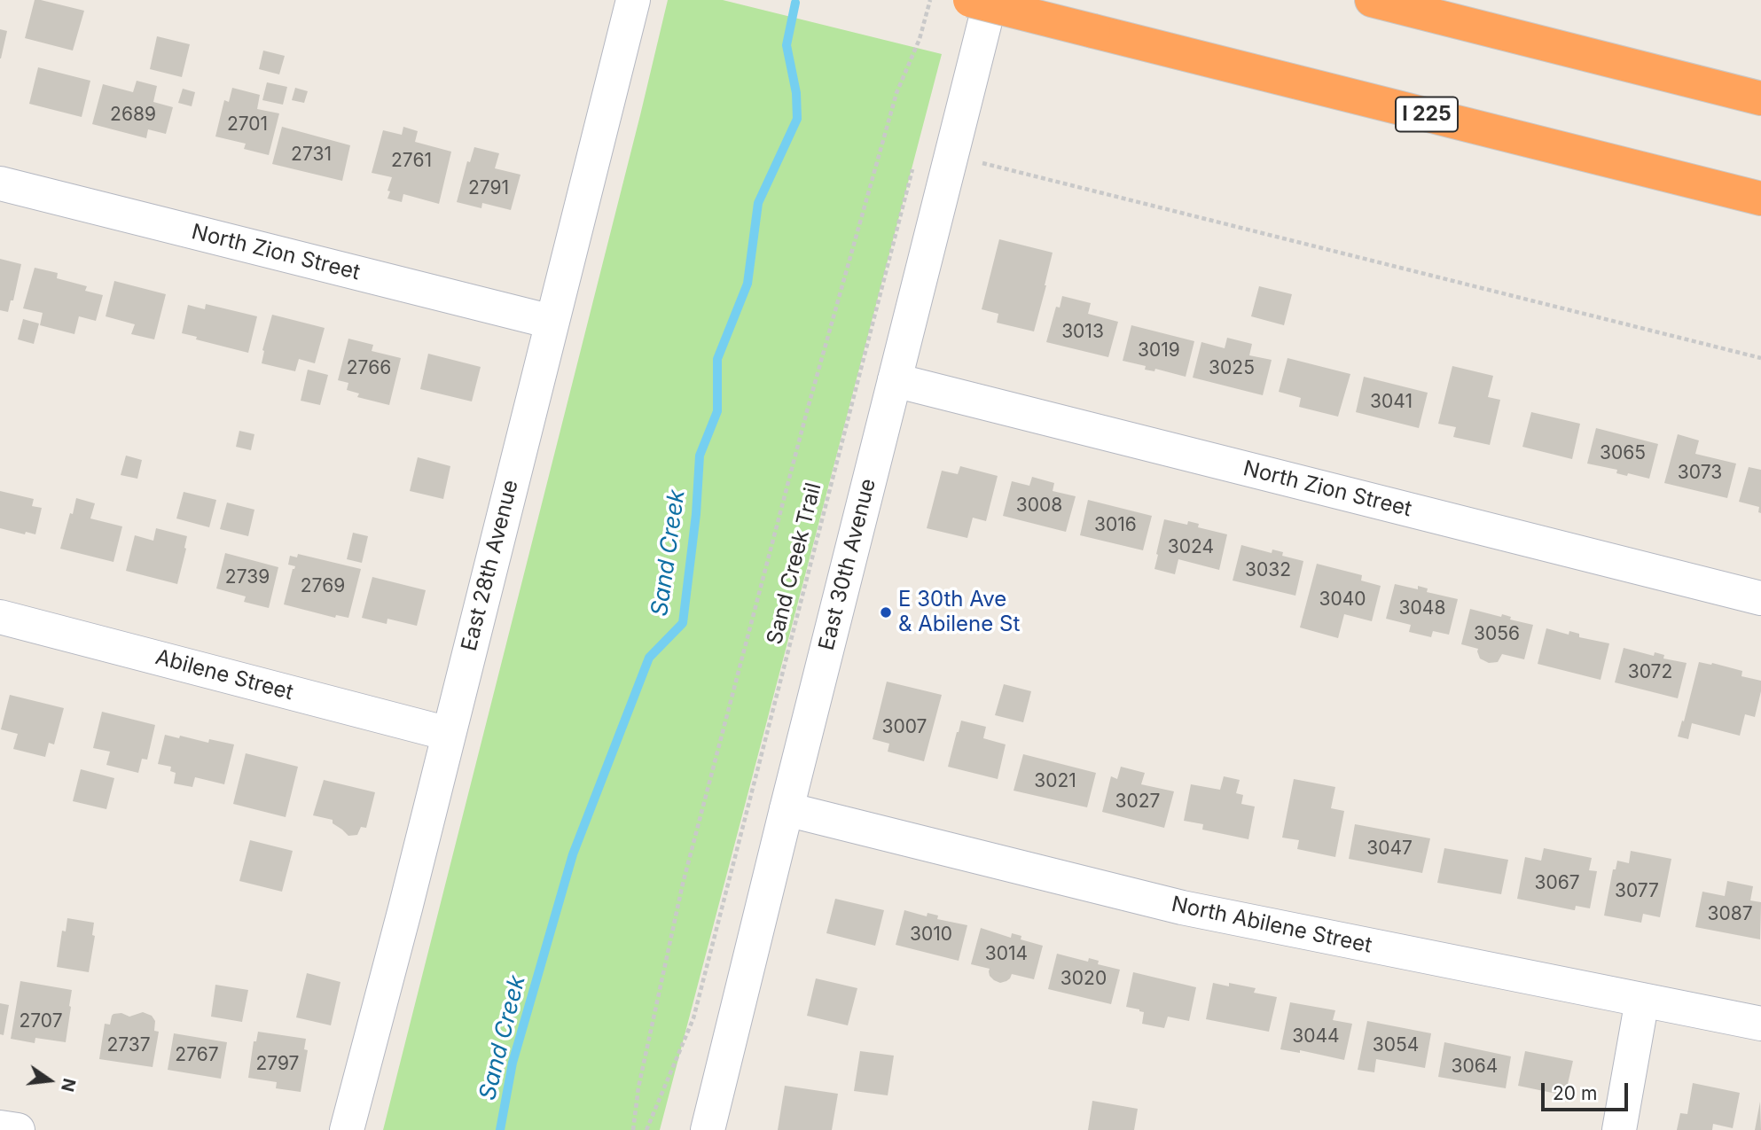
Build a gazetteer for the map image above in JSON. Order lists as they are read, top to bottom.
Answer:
{
  "streets": {
    "highway": ["I 225"],
    "street": [
      "North Zion Street",
      "East 30th Avenue",
      "East 28th Avenue",
      "Abilene Street",
      "North Abilene Street"
    ],
    "path": ["Sand Creek Trail"]
  },
  "crossings": [
    ["North Zion Street", "East 30th Avenue"],
    ["North Zion Street", "East 28th Avenue"],
    ["East 30th Avenue", "North Abilene Street"],
    ["East 28th Avenue", "Abilene Street"]
  ],
  "water": ["Sand Creek"],
  "places": ["E 30th Ave & Abilene St"],
  "house_numbers": [
    "2689",
    "2701",
    "2731",
    "2761",
    "2791",
    "3013",
    "3019",
    "2766",
    "3025",
    "3041",
    "3065",
    "3073",
    "3008",
    "3016",
    "3024",
    "3032",
    "2739",
    "2769",
    "3040",
    "3048",
    "3056",
    "3072",
    "3007",
    "3021",
    "3027",
    "3047",
    "3067",
    "3077",
    "3087",
    "3010",
    "3014",
    "3020",
    "2707",
    "3044",
    "2737",
    "3054",
    "2767",
    "2797",
    "3064"
  ],
  "scale_bar": "20 m",
  "north": "right"
}
